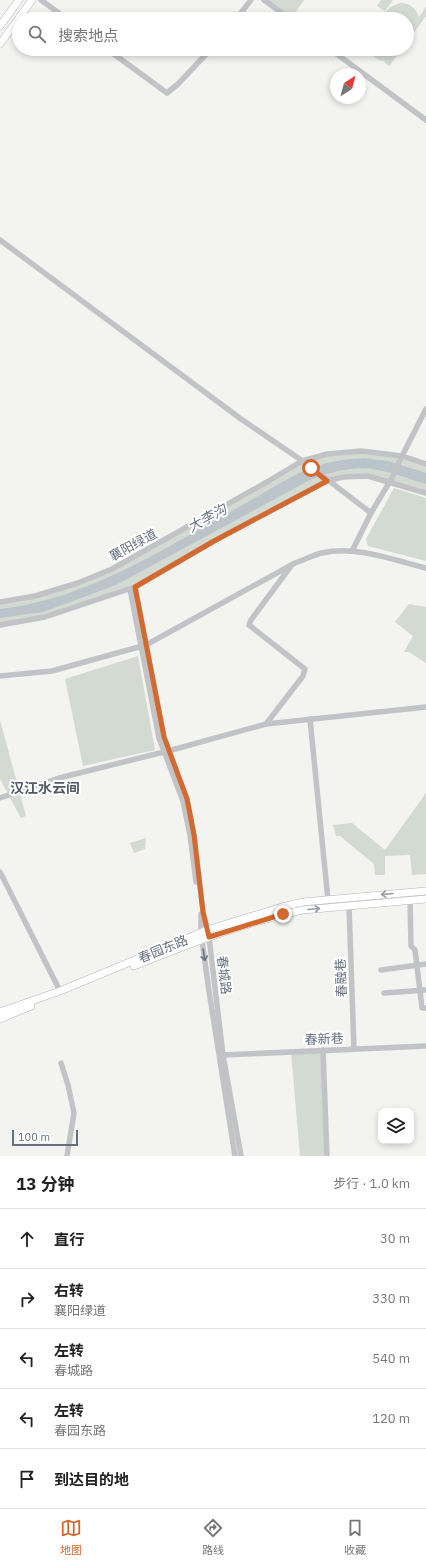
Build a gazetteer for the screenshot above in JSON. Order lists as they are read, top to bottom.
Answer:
{
  "streets": {
    "main road": ["春园东路"],
    "street": [
      "襄阳绿道",
      "春城路",
      "春融巷",
      "春新巷"
    ]
  },
  "crossings": [
    ["春园东路", "春城路"],
    ["春园东路", "春融巷"],
    ["春城路", "春新巷"],
    ["春融巷", "春新巷"]
  ],
  "districts": ["汉江水云间"],
  "water": ["大李沟"],
  "scale_bar": "100 m",
  "north": "top right",
  "page": {
    "search": "搜索地点",
    "scale": "100 m",
    "heading": ["13 分钟", "步行 · 1.0 km"],
    "list": [
      ["直行", "30 m"],
      ["右转", "襄阳绿道", "330 m"],
      ["左转", "春城路", "540 m"],
      ["左转", "春园东路", "120 m"],
      "到达目的地"
    ],
    "nav": ["地图", "路线", "收藏"]
  }
}
